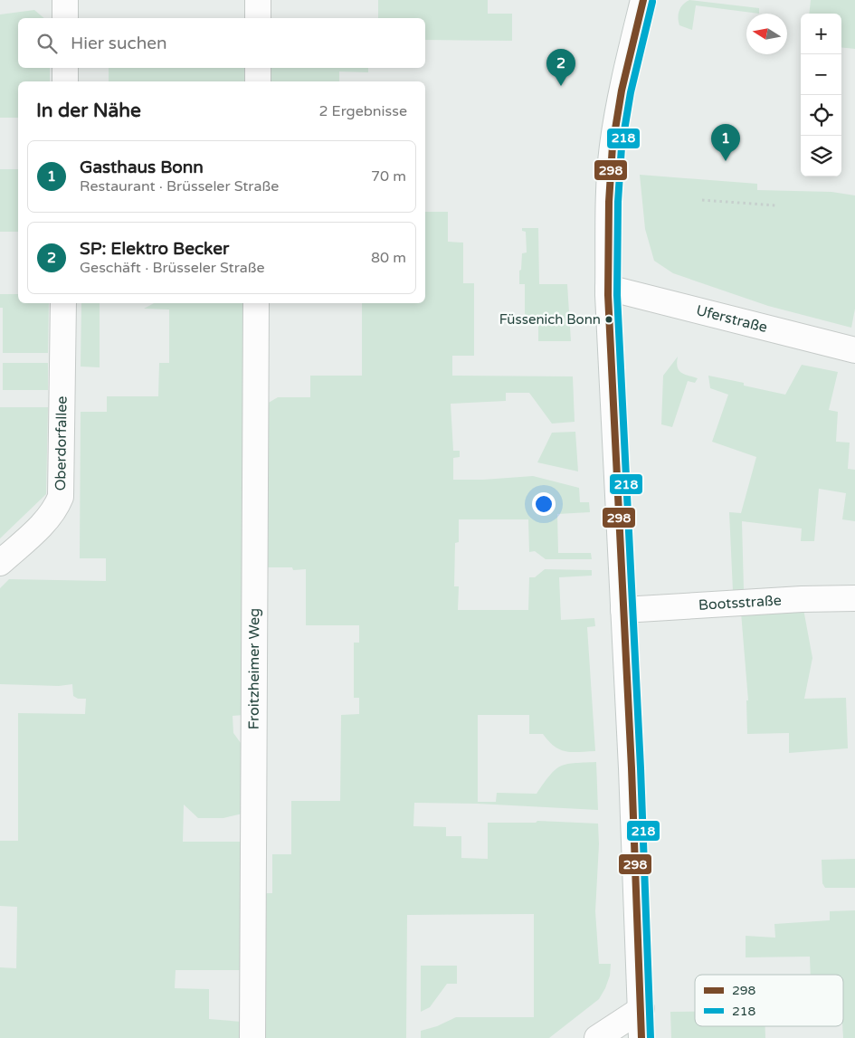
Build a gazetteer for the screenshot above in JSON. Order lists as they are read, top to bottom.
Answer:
{
  "streets": {
    "street": [
      "Uferstraße",
      "Oberdorfallee",
      "Bootsstraße",
      "Froitzheimer Weg"
    ]
  },
  "places": ["Füssenich Bonn"],
  "lines": ["transit line 298", "transit line 218"],
  "legend": ["298", "218"],
  "north": "left",
  "page": {
    "map_buttons": ["+", "−"],
    "search": "Hier suchen",
    "pins": ["2", "1"],
    "heading": ["In der Nähe", "2 Ergebnisse"],
    "list": [
      {
        "mark": "1",
        "name": "Gasthaus Bonn",
        "note": "Restaurant · Brüsseler Straße",
        "value": "70 m"
      },
      {
        "mark": "2",
        "name": "SP: Elektro Becker",
        "note": "Geschäft · Brüsseler Straße",
        "value": "80 m"
      }
    ]
  }
}
